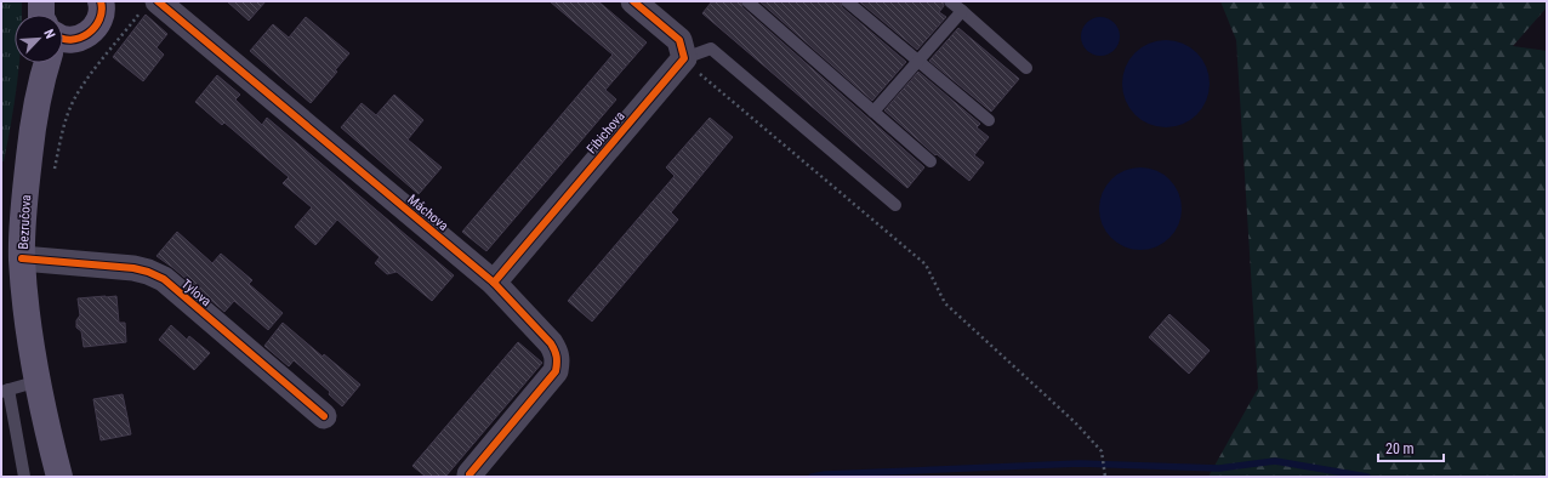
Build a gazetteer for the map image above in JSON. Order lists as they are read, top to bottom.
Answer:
{
  "streets": {
    "main road": ["Bezručova"],
    "street": ["Fibichova", "Máchova", "Tylova"]
  },
  "crossings": [
    ["Fibichova", "Máchova"],
    ["Bezručova", "Tylova"]
  ],
  "scale_bar": "20 m",
  "north": "top right"
}
